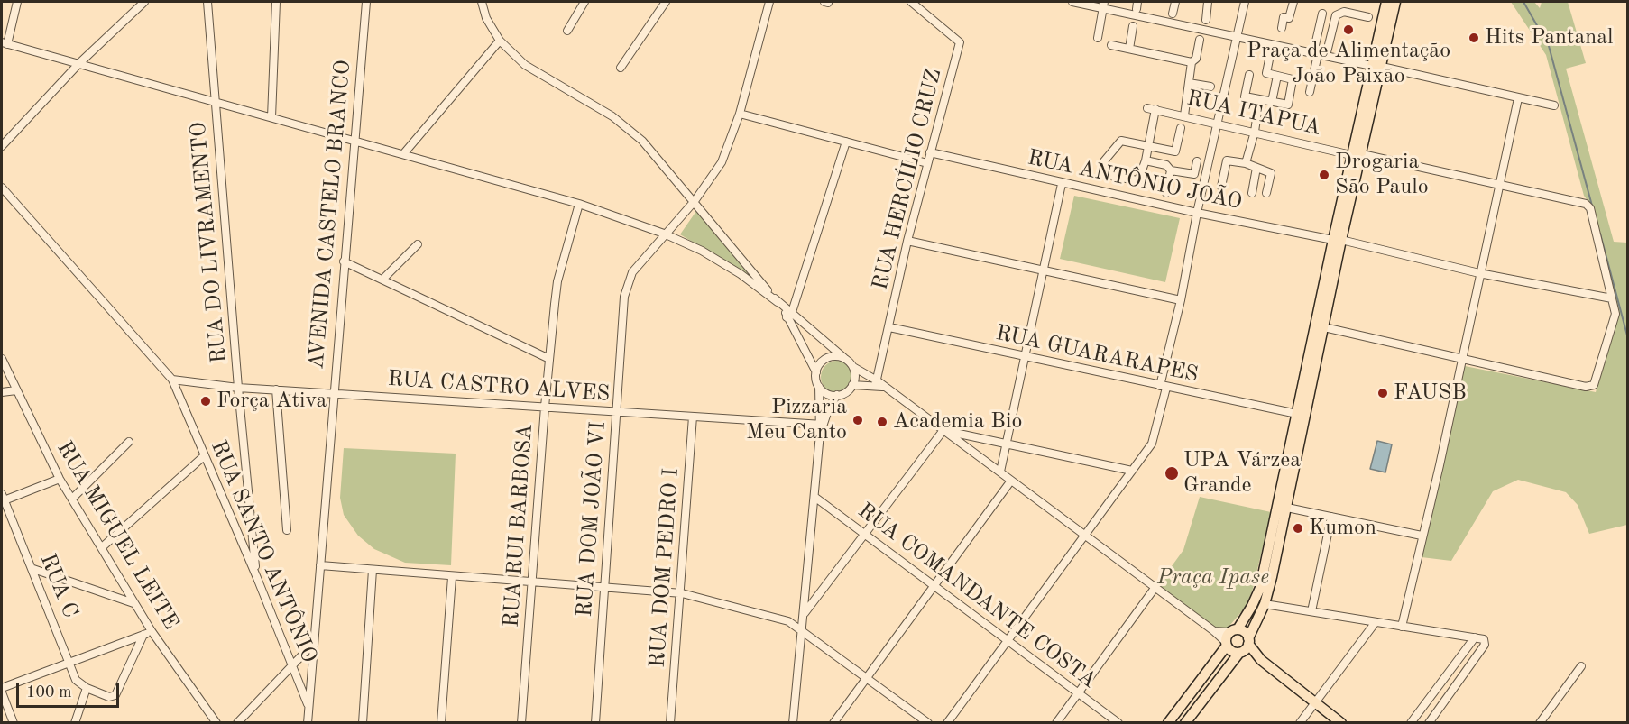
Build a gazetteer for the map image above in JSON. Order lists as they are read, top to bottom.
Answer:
{
  "streets": {
    "street": [
      "RUA ITAPUA",
      "RUA HERCÍLIO CRUZ",
      "RUA ANTÔNIO JOÃO",
      "AVENIDA CASTELO BRANCO",
      "RUA DO LIVRAMENTO",
      "RUA GUARARAPES",
      "RUA CASTRO ALVES",
      "RUA DOM JOÃO VI",
      "RUA RUI BARBOSA",
      "RUA MIGUEL LEITE",
      "RUA SANTO ANTÔNIO",
      "RUA DOM PEDRO I",
      "RUA C",
      "RUA COMANDANTE COSTA"
    ]
  },
  "crossings": [
    ["RUA ITAPUA", "RUA ANTÔNIO JOÃO"],
    ["RUA HERCÍLIO CRUZ", "RUA ANTÔNIO JOÃO"],
    ["RUA HERCÍLIO CRUZ", "RUA GUARARAPES"],
    ["AVENIDA CASTELO BRANCO", "RUA CASTRO ALVES"],
    ["AVENIDA CASTELO BRANCO", "RUA SANTO ANTÔNIO"],
    ["RUA DO LIVRAMENTO", "RUA CASTRO ALVES"],
    ["RUA DO LIVRAMENTO", "RUA SANTO ANTÔNIO"],
    ["RUA CASTRO ALVES", "RUA DOM JOÃO VI"],
    ["RUA CASTRO ALVES", "RUA RUI BARBOSA"],
    ["RUA CASTRO ALVES", "RUA SANTO ANTÔNIO"],
    ["RUA CASTRO ALVES", "RUA DOM PEDRO I"]
  ],
  "parks": ["Praça Ipase"],
  "places": [
    "Praça de Alimentação João Paixão",
    "Hits Pantanal",
    "Drogaria São Paulo",
    "FAUSB",
    "Força Ativa",
    "Pizzaria Meu Canto",
    "Academia Bio",
    "UPA Várzea Grande",
    "Kumon"
  ],
  "scale_bar": "100 m"
}
